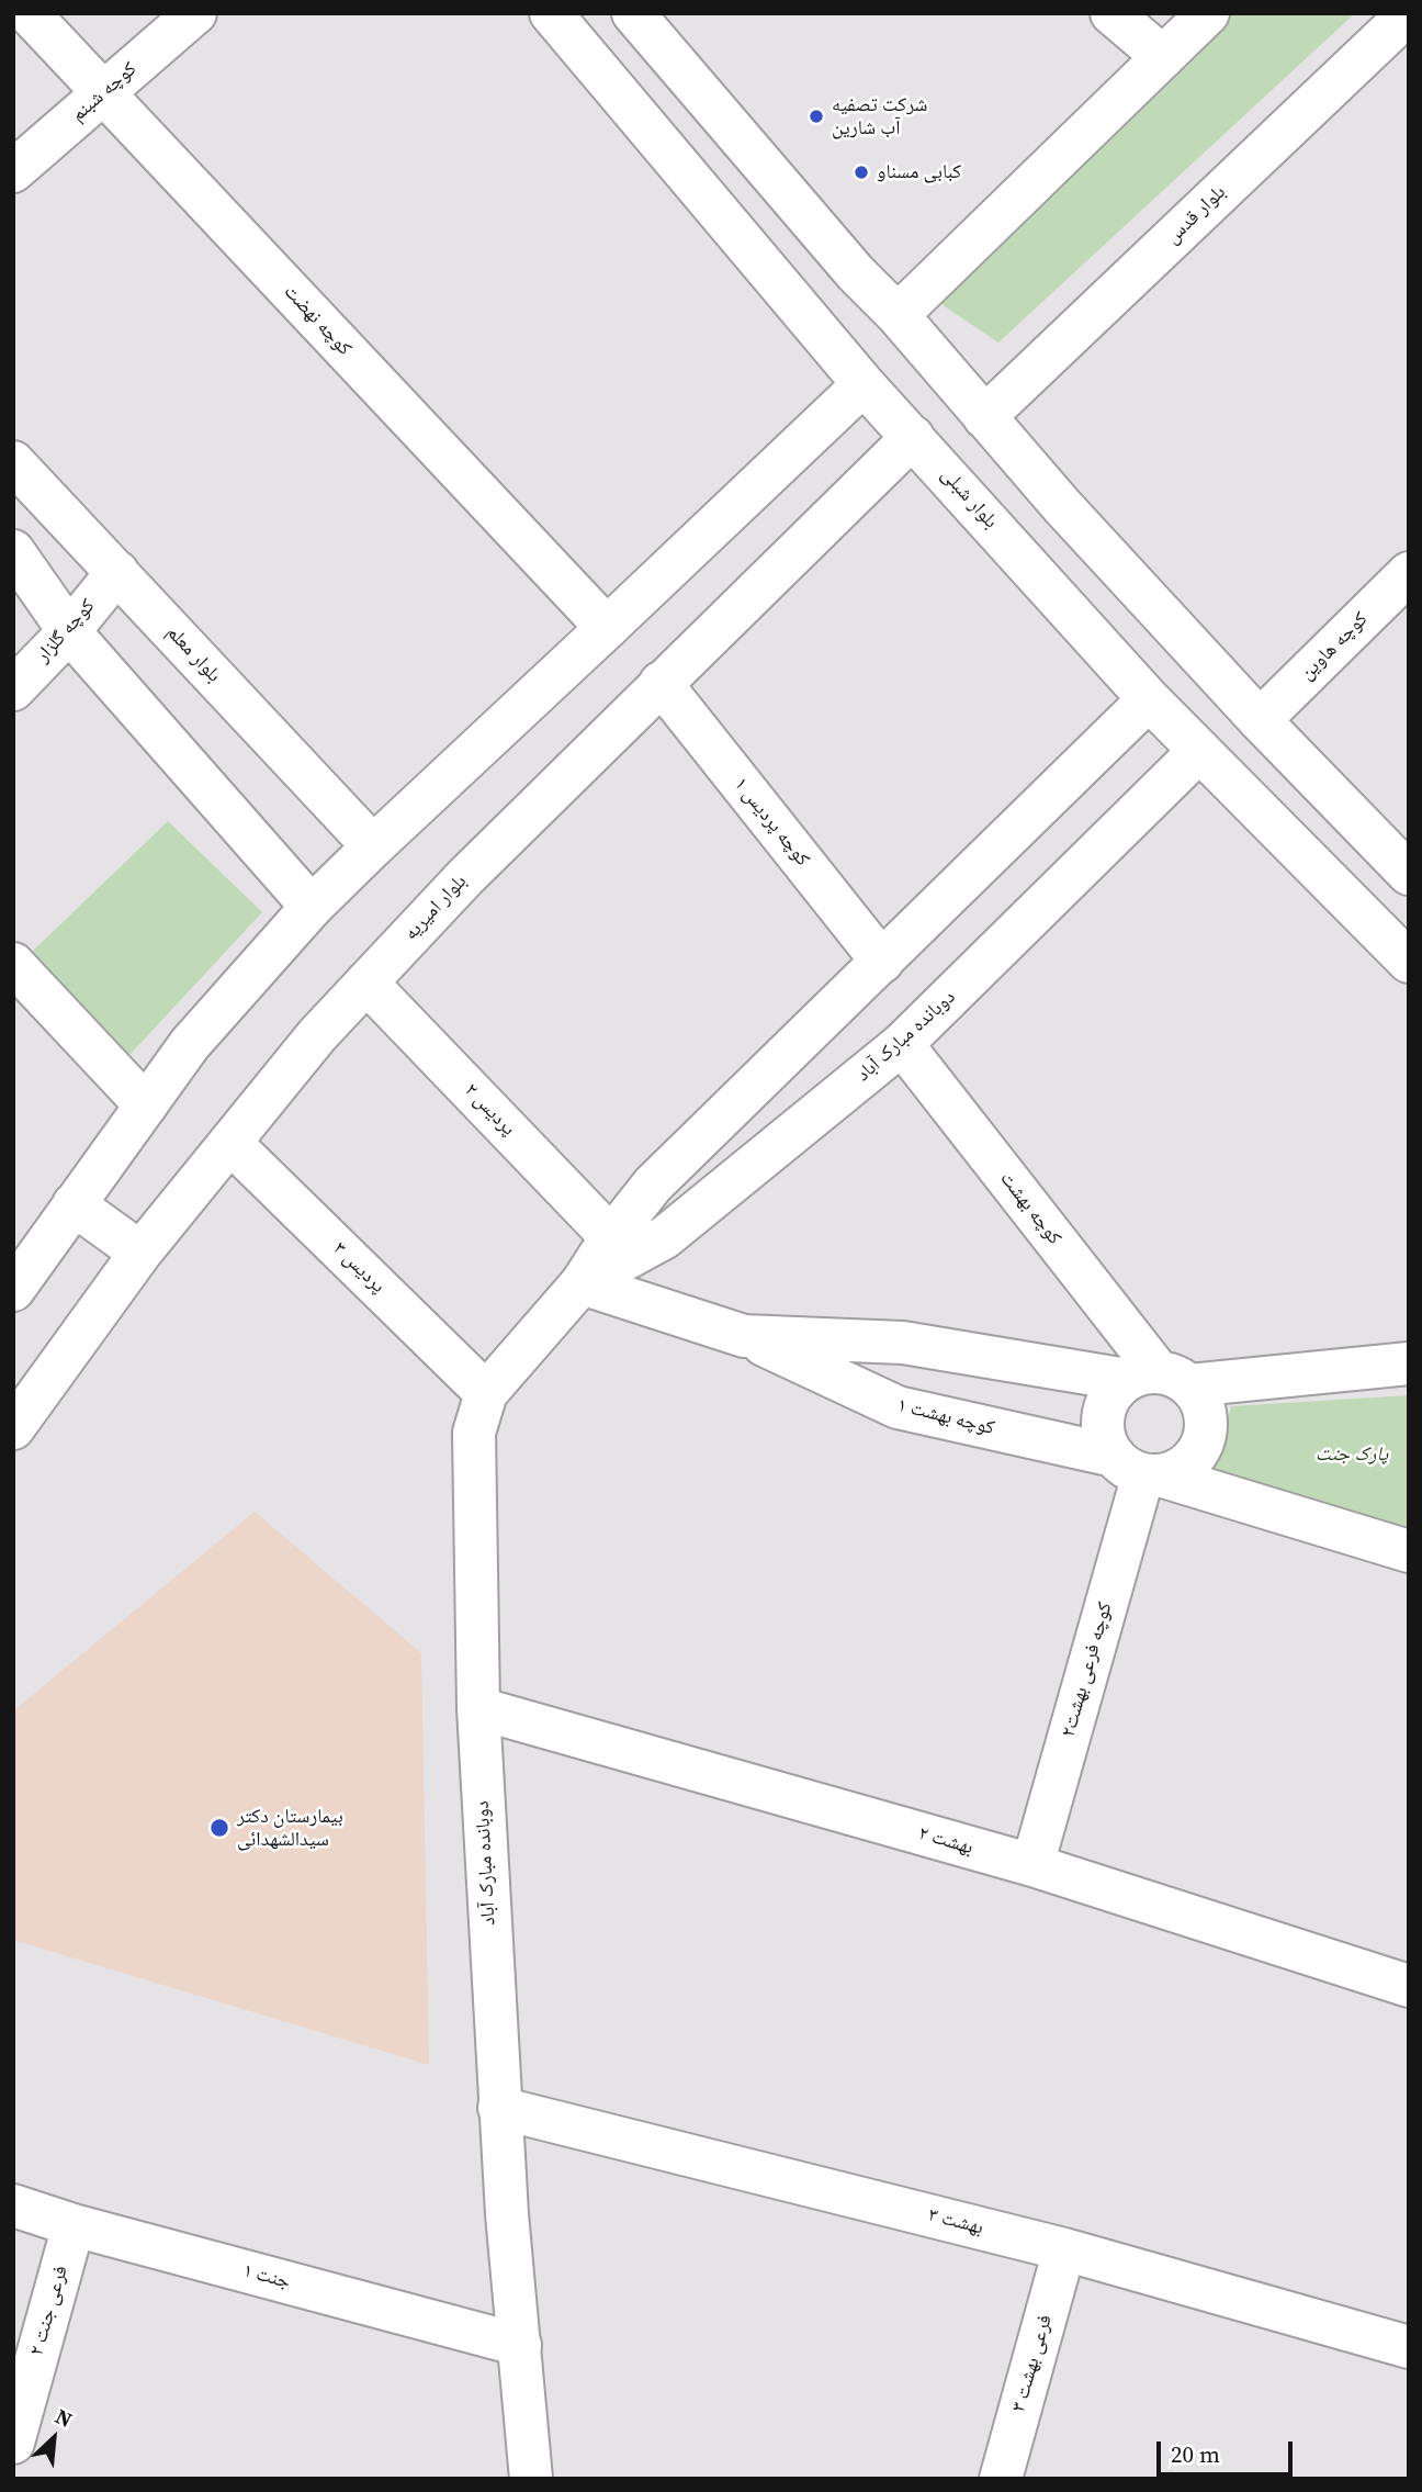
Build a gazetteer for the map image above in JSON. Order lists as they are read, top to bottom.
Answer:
{
  "streets": {
    "street": [
      "کوچه شبنم",
      "بلوار قدس",
      "کوچه نهضت",
      "بلوار شبلی",
      "کوچه گلزار",
      "کوچه هاوین",
      "بلوار معلم",
      "کوچه پردیس ۱",
      "بلوار امیریه",
      "دوبانده مبارک آباد",
      "پردیس ۲",
      "کوچه بهشت",
      "پردیس ۳",
      "کوچه بهشت ۱",
      "کوچه فرعی بهشت۲",
      "بهشت ۲",
      "بهشت ۳",
      "جنت ۱",
      "فرعی جنت ۲",
      "فرعی بهشت ۳"
    ]
  },
  "crossings": [
    ["کوچه شبنم", "کوچه نهضت"],
    ["بلوار شبلی", "بلوار امیریه"],
    ["بلوار شبلی", "دوبانده مبارک آباد"],
    ["کوچه گلزار", "بلوار معلم"],
    ["کوچه پردیس ۱", "بلوار امیریه"],
    ["کوچه پردیس ۱", "دوبانده مبارک آباد"],
    ["بلوار امیریه", "پردیس ۲"],
    ["بلوار امیریه", "پردیس ۳"],
    ["دوبانده مبارک آباد", "پردیس ۲"],
    ["دوبانده مبارک آباد", "کوچه بهشت"],
    ["دوبانده مبارک آباد", "پردیس ۳"],
    ["دوبانده مبارک آباد", "بهشت ۲"],
    ["دوبانده مبارک آباد", "بهشت ۳"],
    ["دوبانده مبارک آباد", "جنت ۱"],
    ["کوچه بهشت", "کوچه بهشت ۱"],
    ["کوچه بهشت", "کوچه فرعی بهشت۲"],
    ["کوچه بهشت ۱", "کوچه فرعی بهشت۲"],
    ["کوچه فرعی بهشت۲", "بهشت ۲"],
    ["بهشت ۳", "فرعی بهشت ۳"],
    ["جنت ۱", "فرعی جنت ۲"]
  ],
  "parks": ["پارک جنت"],
  "places": ["شرکت تصفیه آب شارین", "کبابی مسناو", "بیمارستان دکتر سیدالشهدائی"],
  "scale_bar": "20 m",
  "north": "top right"
}
